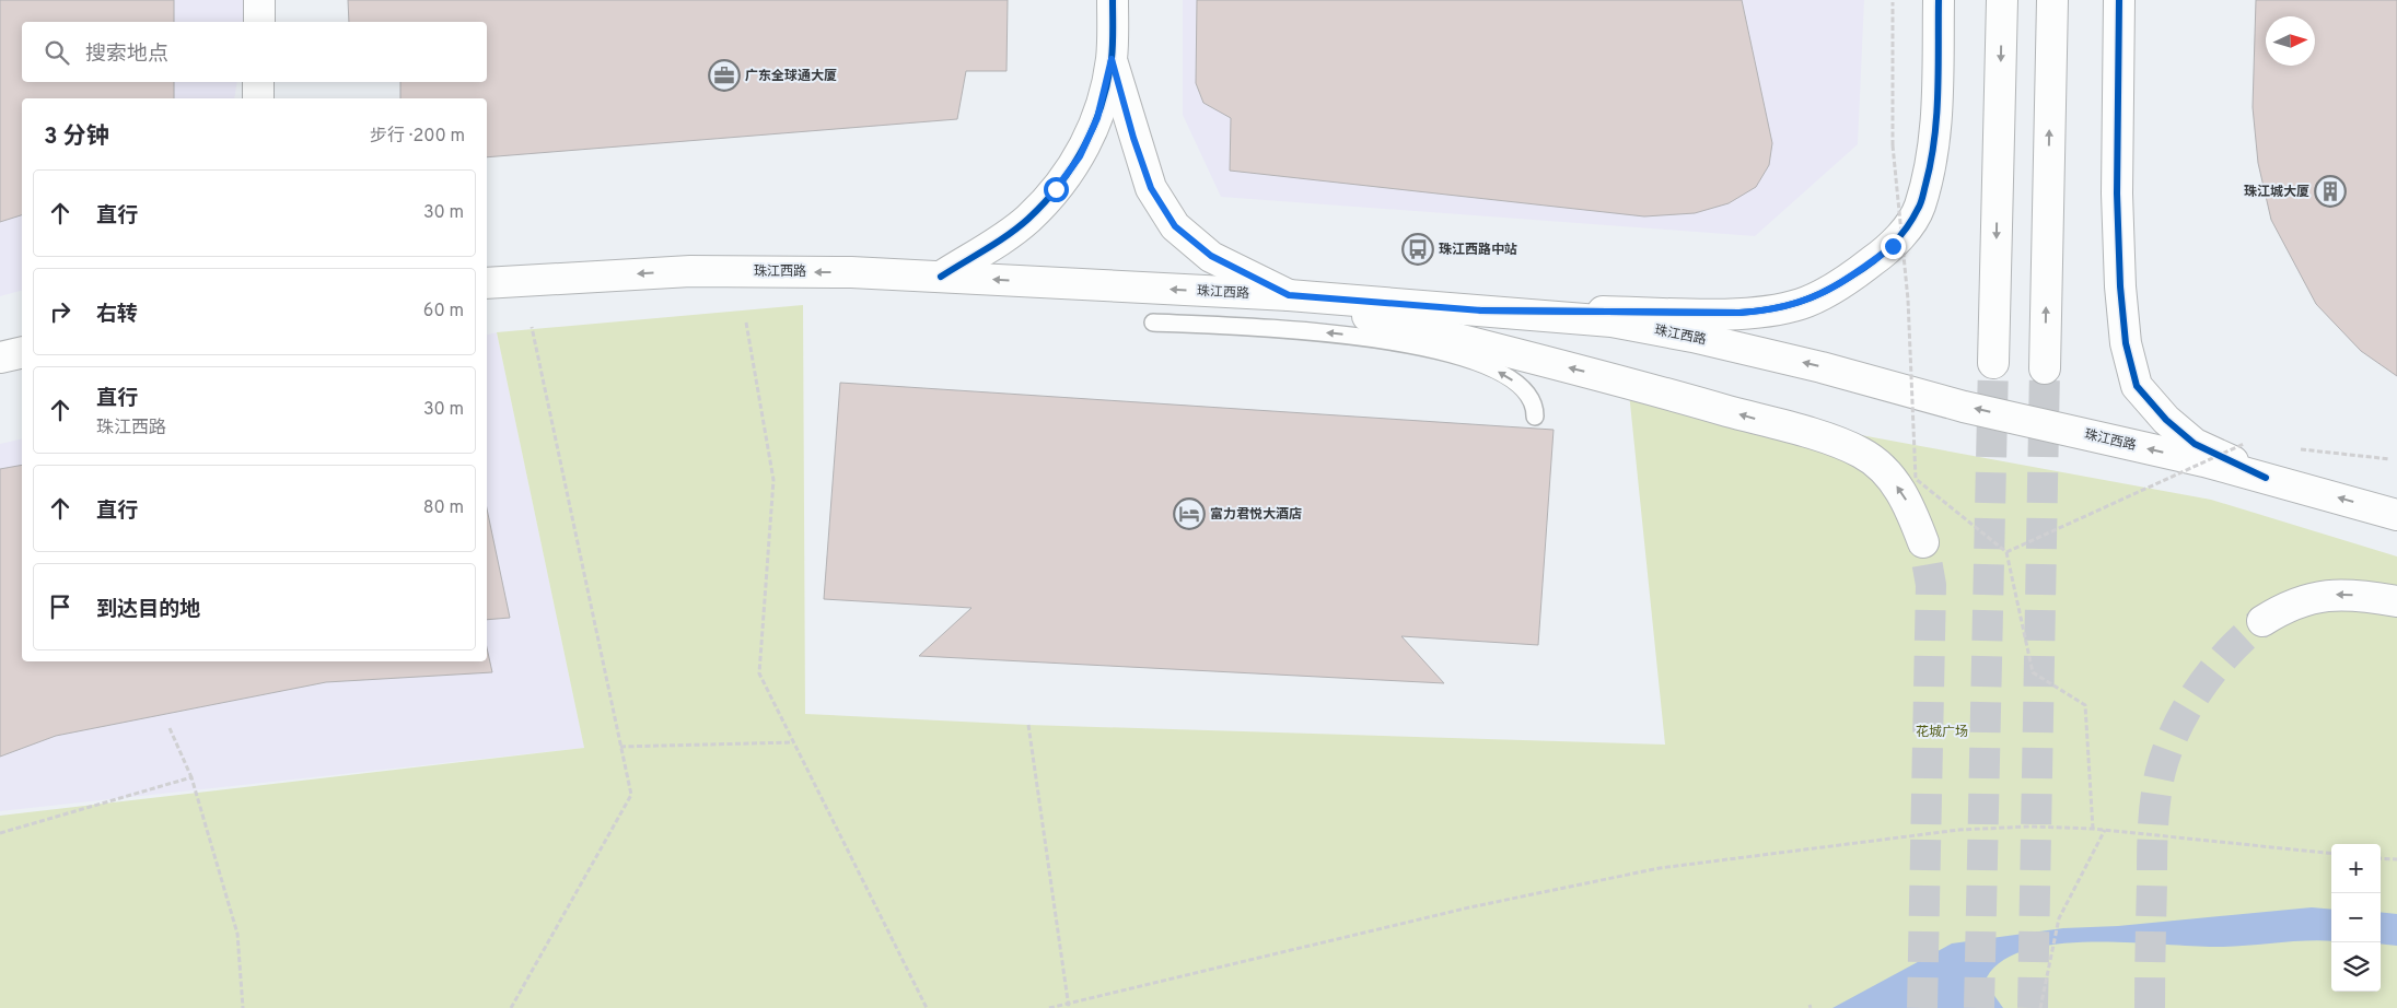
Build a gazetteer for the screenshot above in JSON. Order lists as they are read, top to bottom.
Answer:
{
  "streets": {
    "main road": ["珠江西路"]
  },
  "parks": ["花城广场"],
  "places": {
    "office": ["广东全球通大厦"],
    "building": ["珠江城大厦"],
    "bus stop": ["珠江西路中站"],
    "hotel": ["富力君悦大酒店"]
  },
  "north": "right",
  "page": {
    "search": "搜索地点",
    "heading": ["3 分钟", "步行 · 200 m"],
    "list": [
      ["直行", "30 m"],
      ["右转", "60 m"],
      ["直行", "珠江西路", "30 m"],
      ["直行", "80 m"],
      "到达目的地"
    ],
    "map_buttons": ["+", "−"]
  }
}
